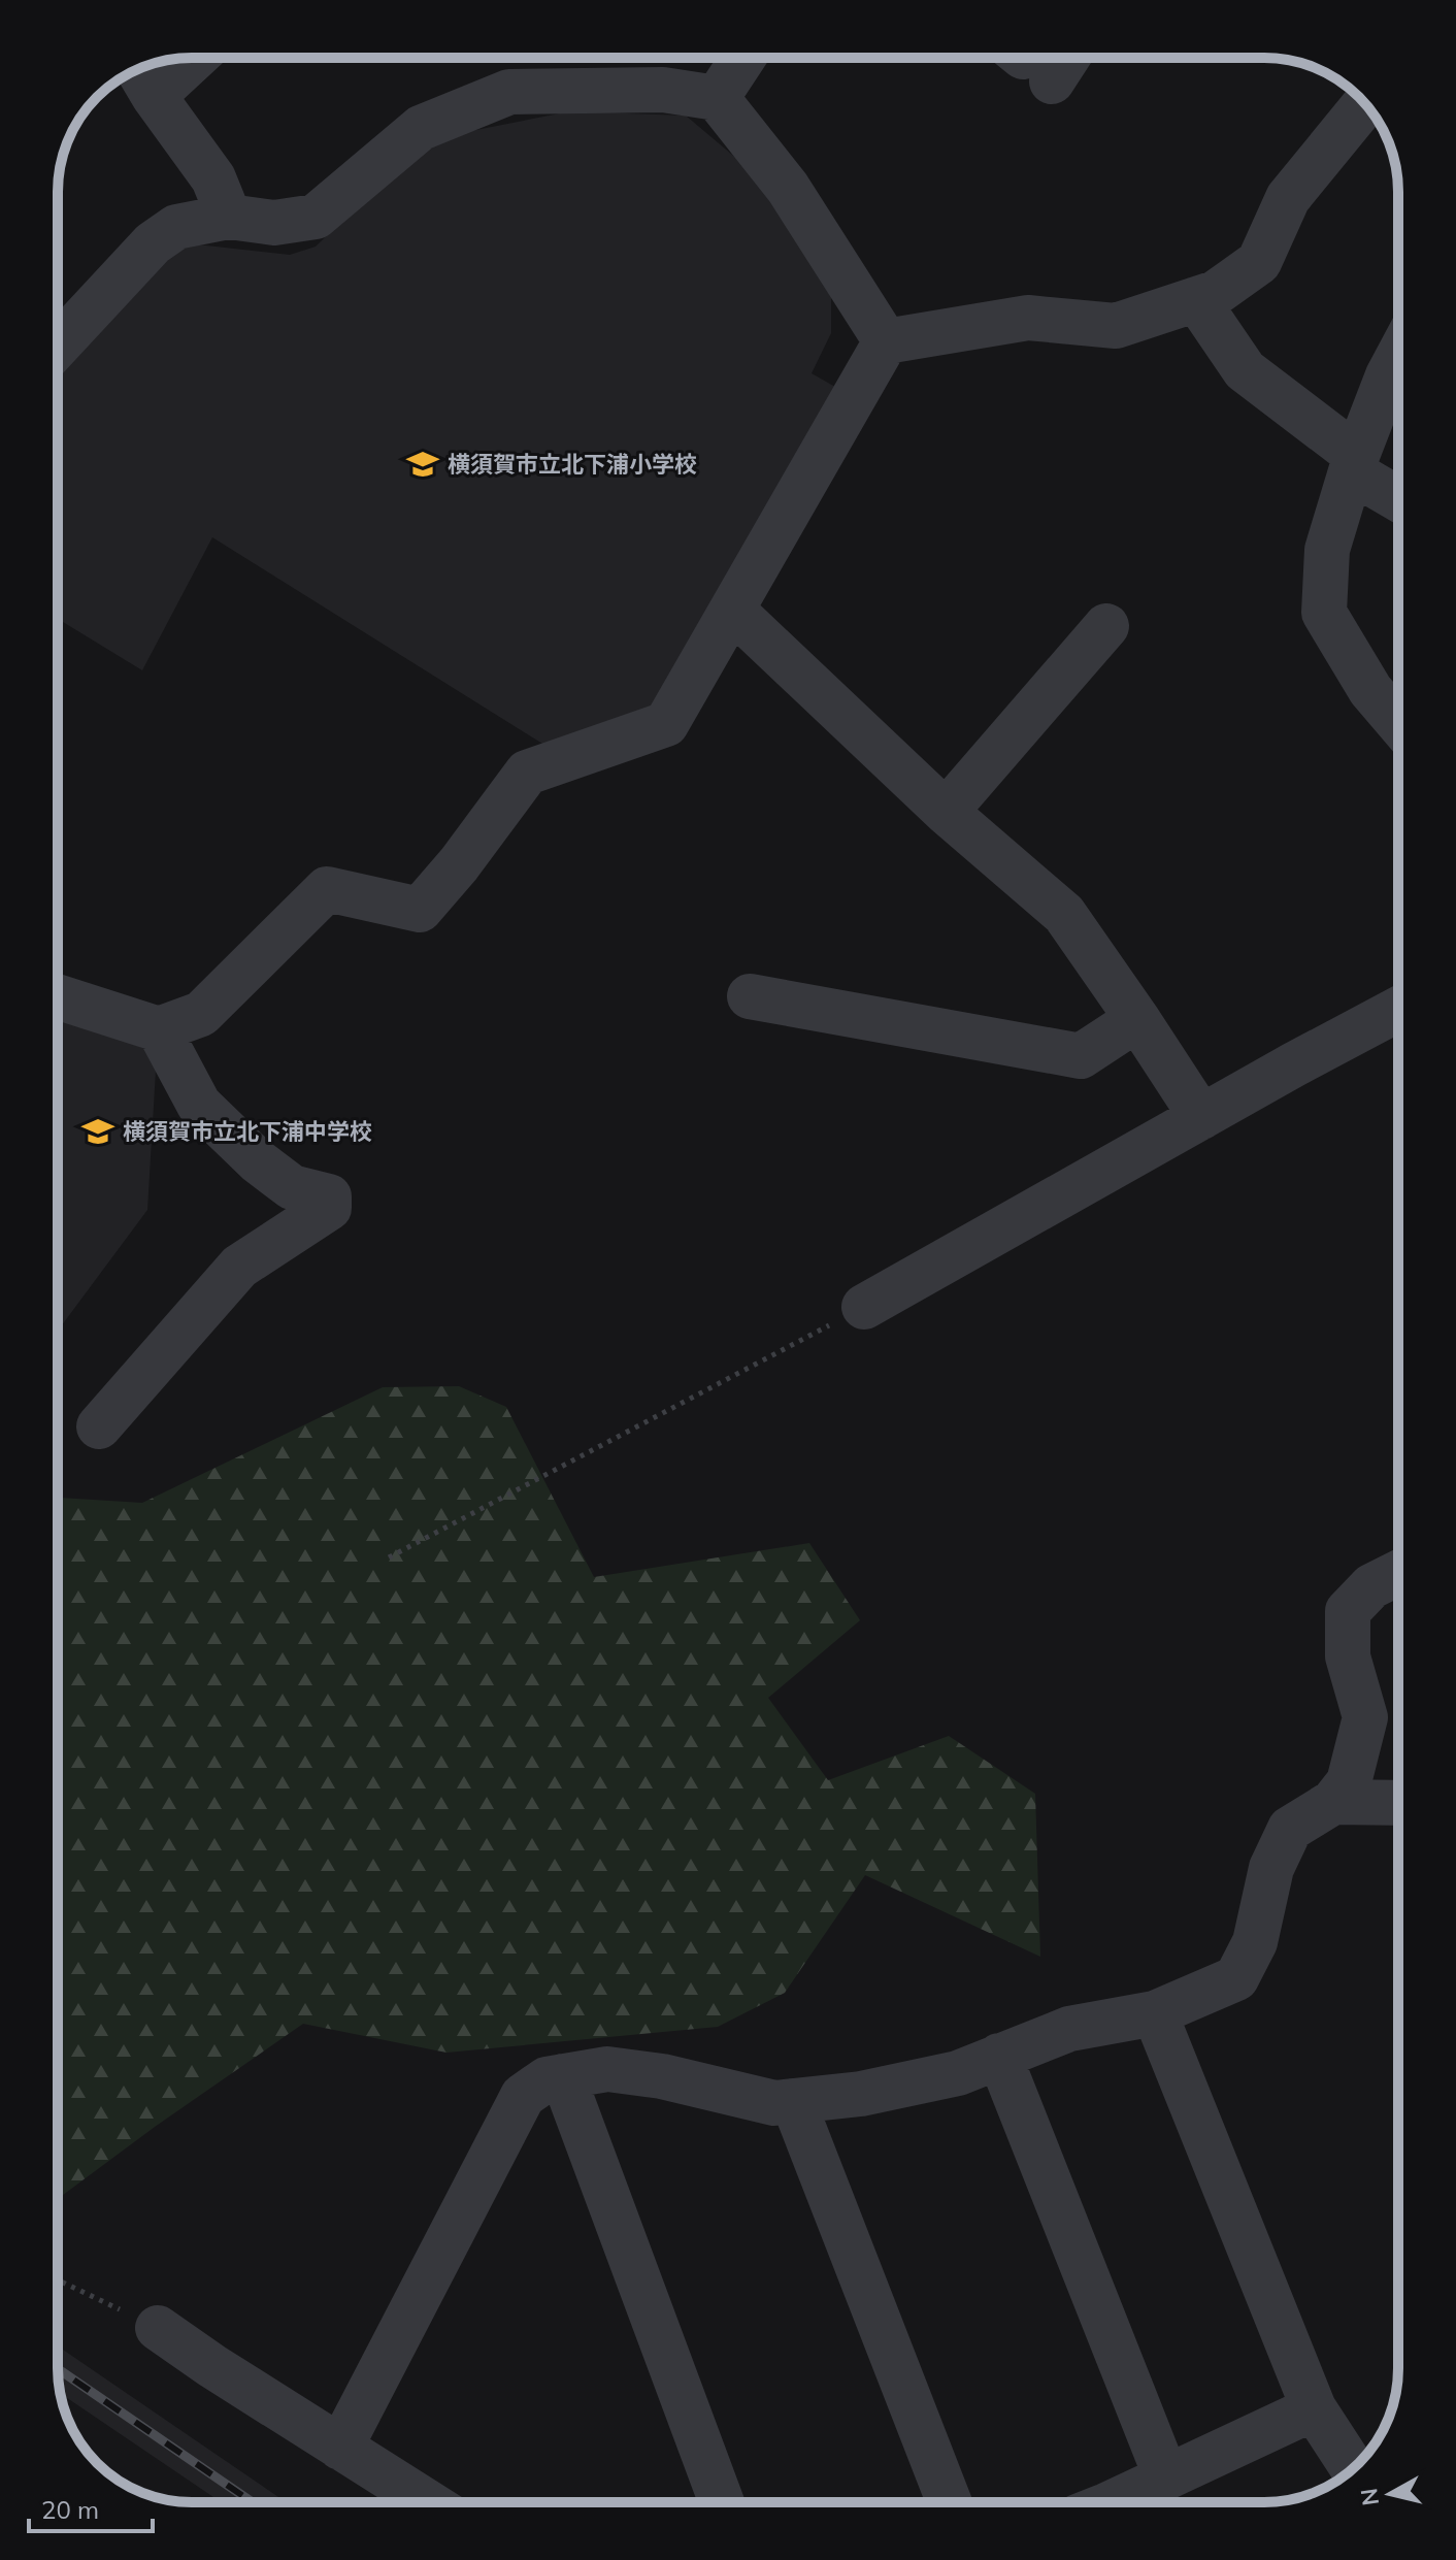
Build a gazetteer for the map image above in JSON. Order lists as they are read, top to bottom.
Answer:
{
  "places": {
    "school or university": ["横須賀市立北下浦小学校", "横須賀市立北下浦中学校"]
  },
  "scale_bar": "20 m",
  "north": "left"
}
